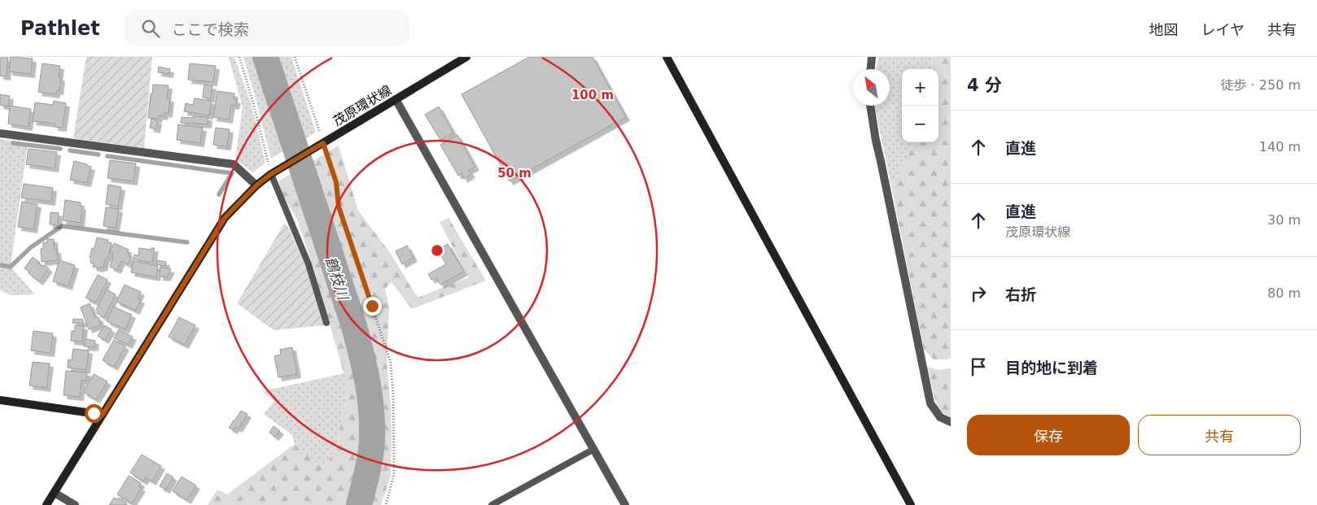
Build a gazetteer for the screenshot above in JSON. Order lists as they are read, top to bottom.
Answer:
{
  "streets": {
    "main road": ["茂原環状線"]
  },
  "water": ["鶴枝川"],
  "north": "top left",
  "page": {
    "header": "Pathlet",
    "search": "ここで検索",
    "nav": ["地図", "レイヤ", "共有"],
    "heading": ["4 分", "徒歩 · 250 m"],
    "map_buttons": ["+", "−"],
    "list": [
      ["直進", "140 m"],
      ["直進", "茂原環状線", "30 m"],
      ["右折", "80 m"],
      "目的地に到着"
    ],
    "buttons": ["保存", "共有"]
  },
  "rings": ["100 m", "50 m"]
}
